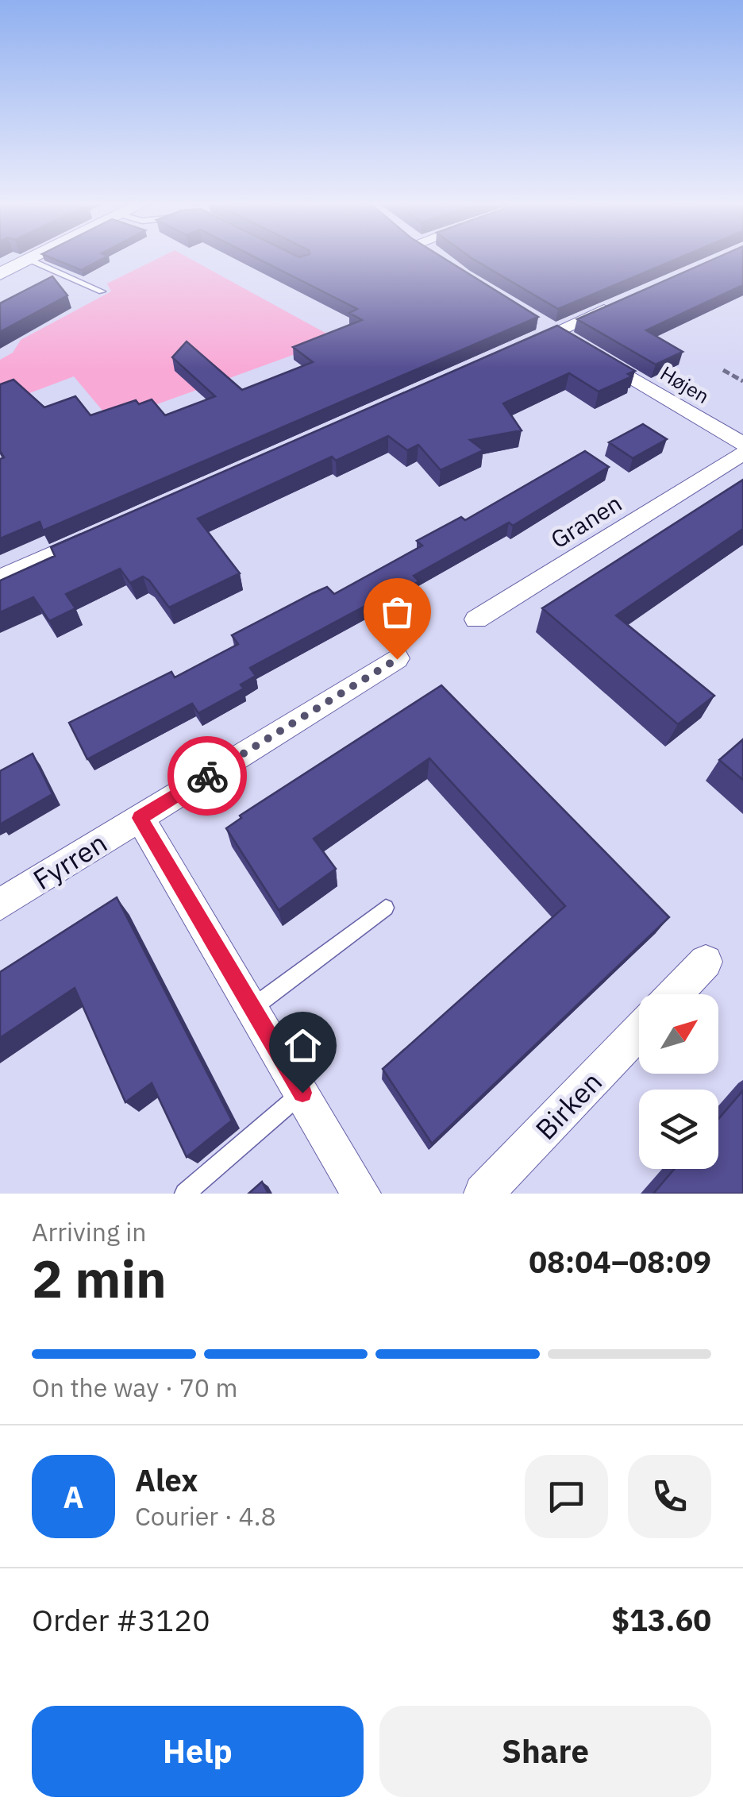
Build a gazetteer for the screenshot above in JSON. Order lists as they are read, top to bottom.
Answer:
{
  "streets": {
    "street": [
      "Højen",
      "Granen",
      "Fyrren",
      "Birken"
    ]
  },
  "north": "top right",
  "page": {
    "heading": ["2 min", "Arriving in", "08:04–08:09"],
    "panel": [
      "Alex",
      "Courier · 4.8",
      "Order #3120",
      "$13.60"
    ],
    "bar": "On the way · 70 m",
    "round": "A",
    "buttons": ["Help", "Share"]
  }
}
